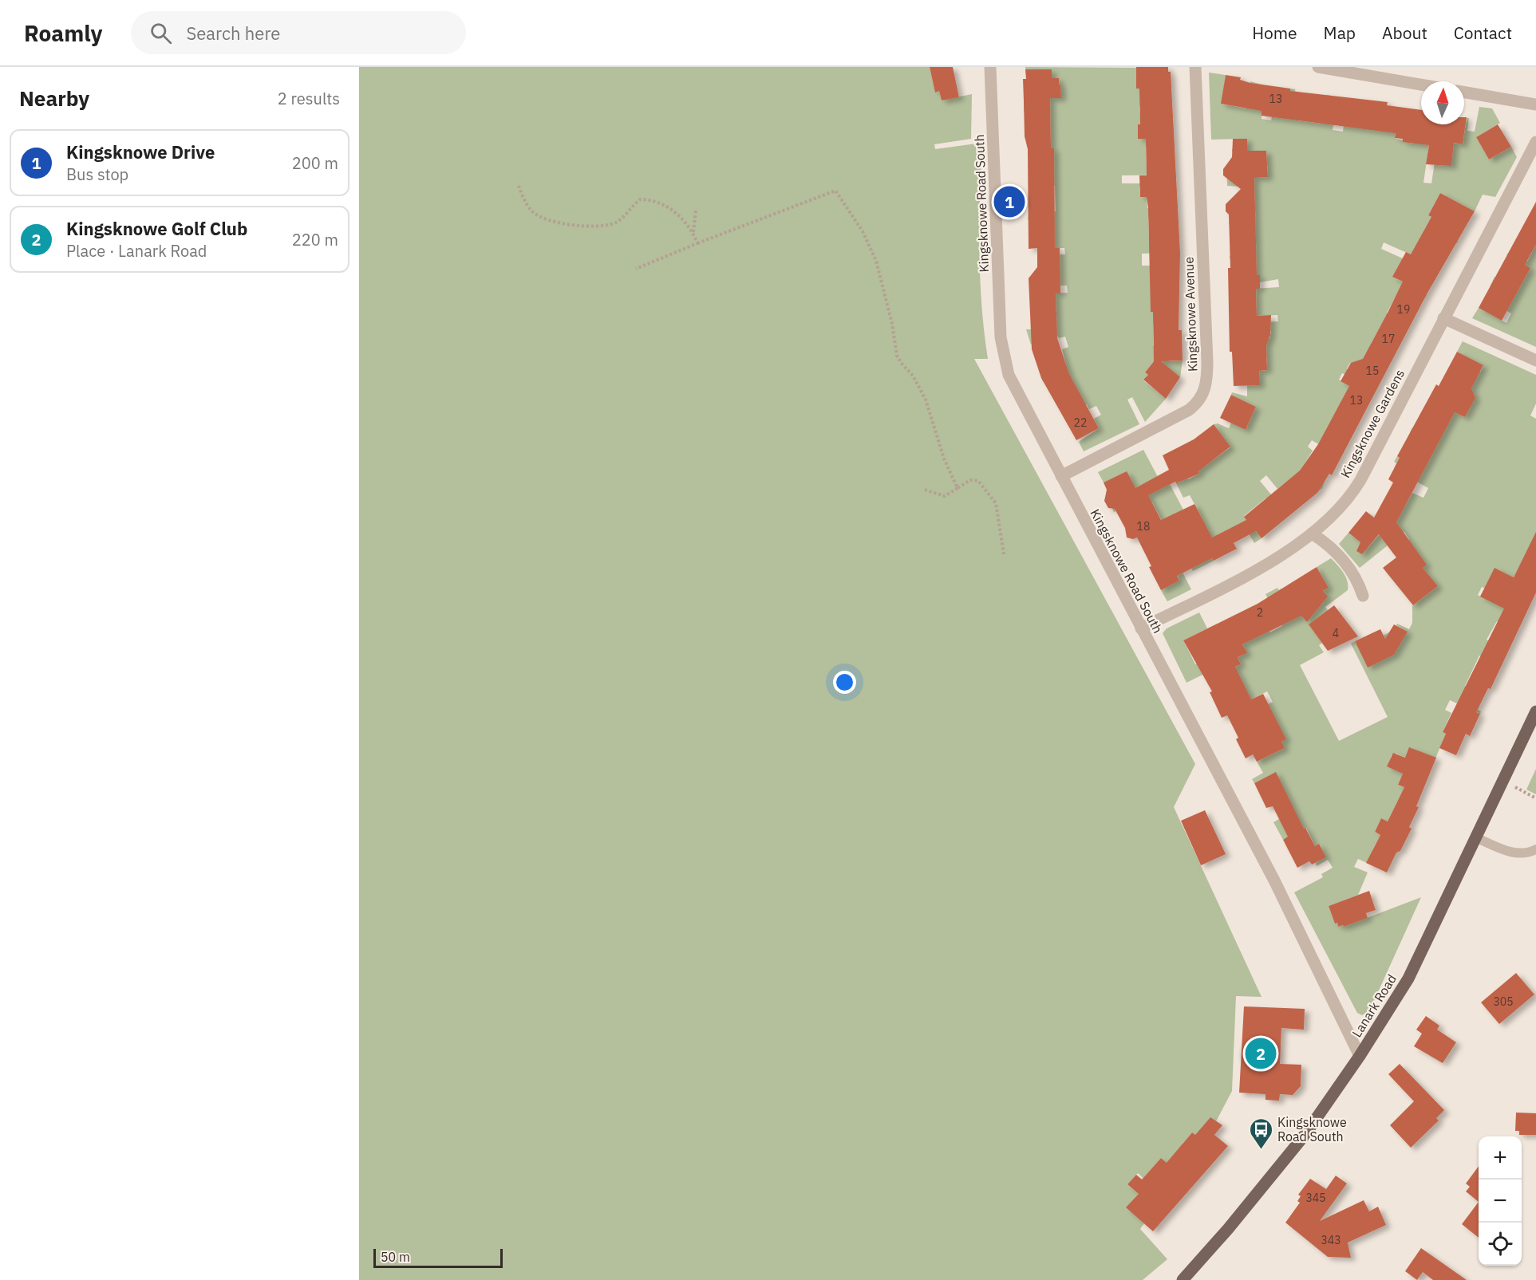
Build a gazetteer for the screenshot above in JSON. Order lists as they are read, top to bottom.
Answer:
{
  "streets": {
    "main road": ["Lanark Road"],
    "street": ["Kingsknowe Road South", "Kingsknowe Avenue", "Kingsknowe Gardens"]
  },
  "crossings": [
    ["Kingsknowe Road South", "Kingsknowe Avenue"],
    ["Kingsknowe Road South", "Kingsknowe Gardens"],
    ["Kingsknowe Road South", "Lanark Road"]
  ],
  "places": {
    "bus stop": ["Kingsknowe Road South"]
  },
  "house_numbers": [
    "13",
    "19",
    "17",
    "15",
    "13",
    "22",
    "18",
    "2",
    "4",
    "305",
    "345",
    "343"
  ],
  "scale_bar": "50 m",
  "north": "top",
  "page": {
    "header": "Roamly",
    "search": "Search here",
    "nav": [
      "Home",
      "Map",
      "About",
      "Contact"
    ],
    "heading": ["Nearby", "2 results"],
    "list": [
      {
        "mark": "1",
        "name": "Kingsknowe Drive",
        "note": "Bus stop",
        "value": "200 m"
      },
      {
        "mark": "2",
        "name": "Kingsknowe Golf Club",
        "note": "Place · Lanark Road",
        "value": "220 m"
      }
    ],
    "pins": ["1", "2"],
    "map_buttons": ["+", "−"],
    "scale": "50 m"
  }
}
